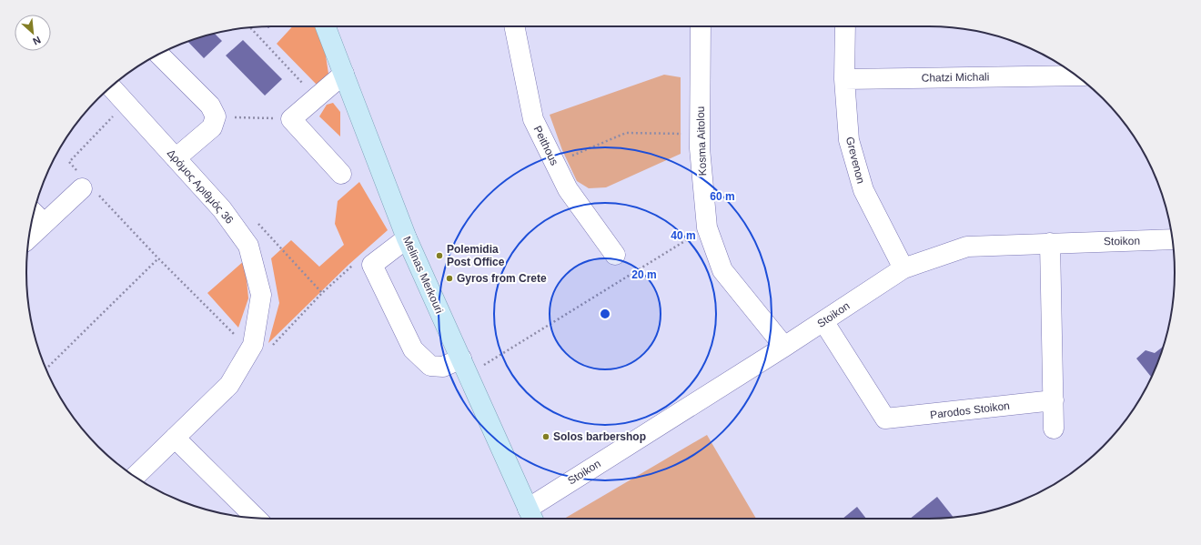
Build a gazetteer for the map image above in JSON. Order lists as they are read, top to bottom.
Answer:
{
  "streets": {
    "main road": ["Melinas Merkouri"],
    "street": [
      "Chatzi Michali",
      "Kosma Aitolou",
      "Peithous",
      "Grevenon",
      "Δρόμος Αριθμός 36",
      "Stoikon",
      "Parodos Stoikon"
    ]
  },
  "crossings": [
    ["Chatzi Michali", "Grevenon"],
    ["Kosma Aitolou", "Stoikon"],
    ["Grevenon", "Stoikon"],
    ["Stoikon", "Melinas Merkouri"],
    ["Stoikon", "Parodos Stoikon"]
  ],
  "places": ["Polemidia Post Office", "Gyros from Crete", "Solos barbershop"],
  "north": "bottom right",
  "rings": ["60 m", "40 m", "20 m"]
}
